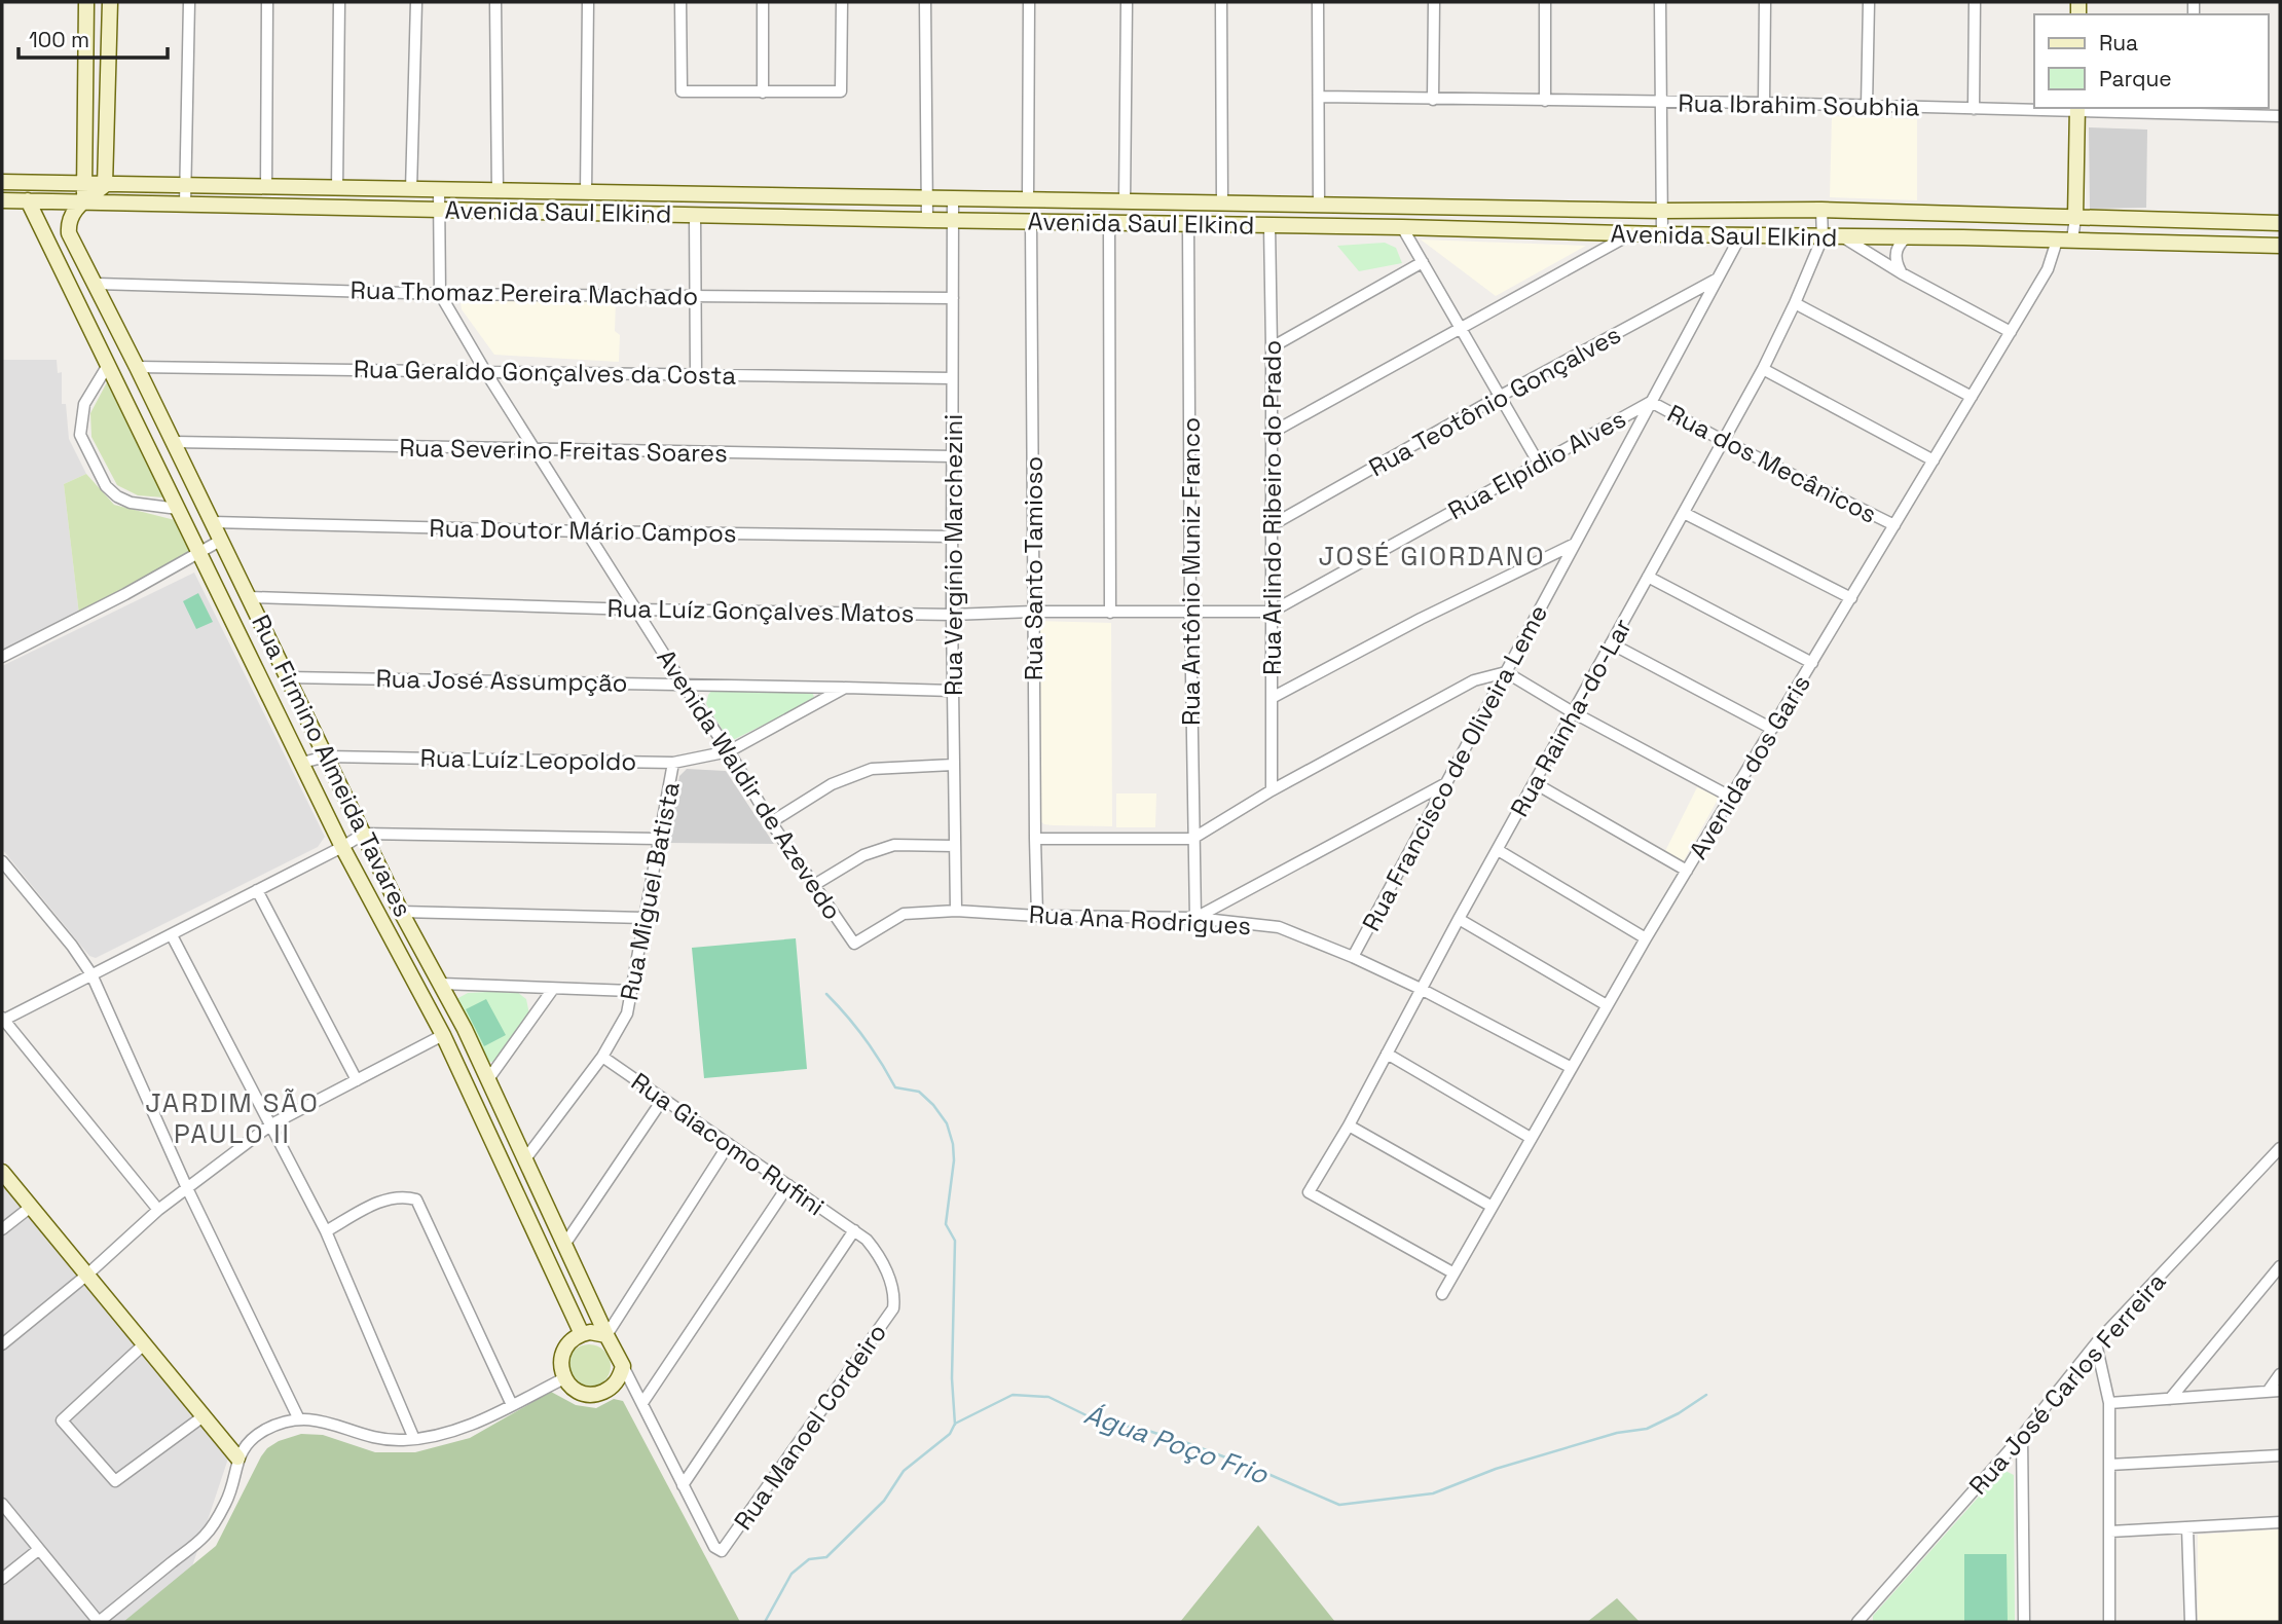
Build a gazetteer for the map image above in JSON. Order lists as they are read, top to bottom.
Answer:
{
  "streets": {
    "main road": ["Avenida Saul Elkind", "Rua Firmino Almeida Tavares"],
    "street": [
      "Rua Ibrahim Soubhia",
      "Rua Thomaz Pereira Machado",
      "Rua Geraldo Gonçalves da Costa",
      "Rua Teotônio Gonçalves",
      "Rua Severino Freitas Soares",
      "Rua dos Mecânicos",
      "Rua Elpídio Alves",
      "Rua Arlindo Ribeiro do Prado",
      "Rua Doutor Mário Campos",
      "Rua Vergínio Marchezini",
      "Rua Santo Tamioso",
      "Rua Antônio Muniz Franco",
      "Rua Luíz Gonçalves Matos",
      "Rua José Assumpção",
      "Rua Rainha-do-Lar",
      "Rua Luíz Leopoldo",
      "Avenida dos Garis",
      "Rua Francisco de Oliveira Leme",
      "Avenida Waldir de Azevedo",
      "Rua Miguel Batista",
      "Rua Ana Rodrigues",
      "Rua Giacomo Rufini",
      "Rua José Carlos Ferreira",
      "Rua Manoel Cordeiro"
    ]
  },
  "crossings": [
    ["Avenida Saul Elkind", "Rua Arlindo Ribeiro do Prado"],
    ["Avenida Saul Elkind", "Rua Vergínio Marchezini"],
    ["Avenida Saul Elkind", "Rua Santo Tamioso"],
    ["Avenida Saul Elkind", "Rua Antônio Muniz Franco"],
    ["Avenida Saul Elkind", "Rua Rainha-do-Lar"],
    ["Avenida Saul Elkind", "Rua Firmino Almeida Tavares"],
    ["Avenida Saul Elkind", "Avenida dos Garis"],
    ["Avenida Saul Elkind", "Rua Francisco de Oliveira Leme"],
    ["Rua Thomaz Pereira Machado", "Rua Vergínio Marchezini"],
    ["Rua Thomaz Pereira Machado", "Rua Firmino Almeida Tavares"],
    ["Rua Thomaz Pereira Machado", "Avenida Waldir de Azevedo"],
    ["Rua Geraldo Gonçalves da Costa", "Rua Vergínio Marchezini"],
    ["Rua Geraldo Gonçalves da Costa", "Rua Firmino Almeida Tavares"],
    ["Rua Geraldo Gonçalves da Costa", "Avenida Waldir de Azevedo"],
    ["Rua Teotônio Gonçalves", "Rua Arlindo Ribeiro do Prado"],
    ["Rua Teotônio Gonçalves", "Rua Francisco de Oliveira Leme"],
    ["Rua Severino Freitas Soares", "Rua Vergínio Marchezini"],
    ["Rua Severino Freitas Soares", "Rua Firmino Almeida Tavares"],
    ["Rua Severino Freitas Soares", "Avenida Waldir de Azevedo"],
    ["Rua dos Mecânicos", "Rua Elpídio Alves"],
    ["Rua dos Mecânicos", "Rua Rainha-do-Lar"],
    ["Rua dos Mecânicos", "Avenida dos Garis"],
    ["Rua dos Mecânicos", "Rua Francisco de Oliveira Leme"],
    ["Rua Elpídio Alves", "Rua Arlindo Ribeiro do Prado"],
    ["Rua Elpídio Alves", "Rua Luíz Gonçalves Matos"],
    ["Rua Elpídio Alves", "Rua Francisco de Oliveira Leme"],
    ["Rua Arlindo Ribeiro do Prado", "Rua Luíz Gonçalves Matos"],
    ["Rua Doutor Mário Campos", "Rua Vergínio Marchezini"],
    ["Rua Doutor Mário Campos", "Rua Firmino Almeida Tavares"],
    ["Rua Doutor Mário Campos", "Avenida Waldir de Azevedo"],
    ["Rua Vergínio Marchezini", "Rua Luíz Gonçalves Matos"],
    ["Rua Vergínio Marchezini", "Rua José Assumpção"],
    ["Rua Vergínio Marchezini", "Rua Ana Rodrigues"],
    ["Rua Santo Tamioso", "Rua Luíz Gonçalves Matos"],
    ["Rua Santo Tamioso", "Rua Ana Rodrigues"],
    ["Rua Antônio Muniz Franco", "Rua Luíz Gonçalves Matos"],
    ["Rua Antônio Muniz Franco", "Rua Ana Rodrigues"],
    ["Rua Luíz Gonçalves Matos", "Rua Firmino Almeida Tavares"],
    ["Rua Luíz Gonçalves Matos", "Avenida Waldir de Azevedo"],
    ["Rua José Assumpção", "Rua Luíz Leopoldo"],
    ["Rua José Assumpção", "Rua Firmino Almeida Tavares"],
    ["Rua José Assumpção", "Avenida Waldir de Azevedo"],
    ["Rua Rainha-do-Lar", "Avenida dos Garis"],
    ["Rua Rainha-do-Lar", "Rua Ana Rodrigues"],
    ["Rua Luíz Leopoldo", "Rua Firmino Almeida Tavares"],
    ["Rua Luíz Leopoldo", "Avenida Waldir de Azevedo"],
    ["Rua Luíz Leopoldo", "Rua Miguel Batista"],
    ["Rua Firmino Almeida Tavares", "Rua Miguel Batista"],
    ["Rua Firmino Almeida Tavares", "Rua Manoel Cordeiro"],
    ["Avenida dos Garis", "Rua Ana Rodrigues"],
    ["Rua Francisco de Oliveira Leme", "Rua Ana Rodrigues"],
    ["Avenida Waldir de Azevedo", "Rua Ana Rodrigues"],
    ["Rua Miguel Batista", "Rua Giacomo Rufini"],
    ["Rua Giacomo Rufini", "Rua Manoel Cordeiro"]
  ],
  "districts": ["JOSÉ GIORDANO", "JARDIM SÃO PAULO II"],
  "water": ["Água Poço Frio"],
  "legend": ["Rua", "Parque"],
  "scale_bar": "100 m"
}
